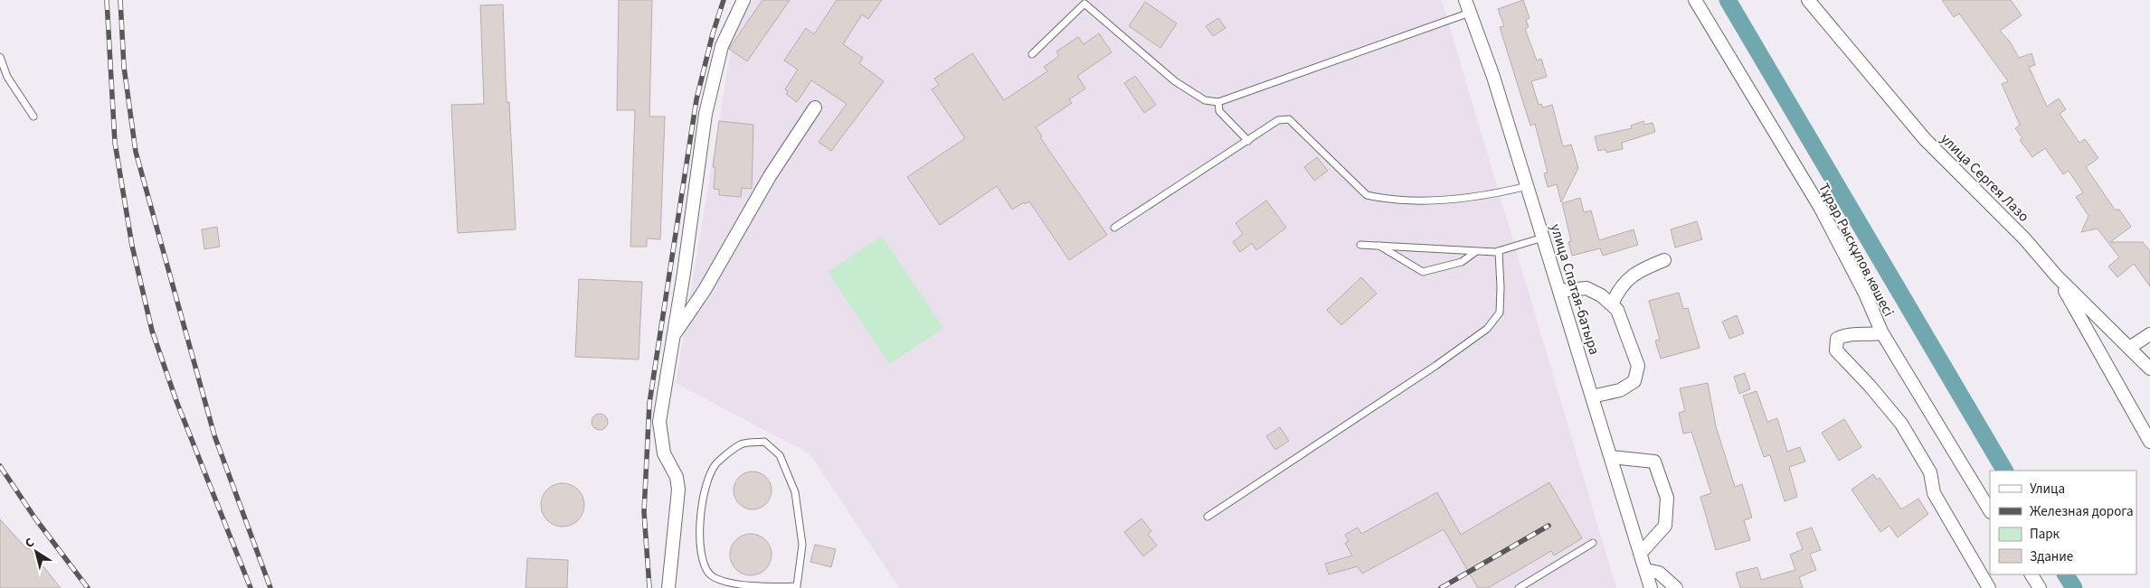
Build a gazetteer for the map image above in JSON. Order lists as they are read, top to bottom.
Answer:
{
  "streets": {
    "street": ["улица Сергея Лазо", "Тұрар Рысқұлов көшесі", "улица Спатая-батыра"]
  },
  "legend": [
    "Улица",
    "Железная дорога",
    "Парк",
    "Здание"
  ],
  "north": "top left"
}
